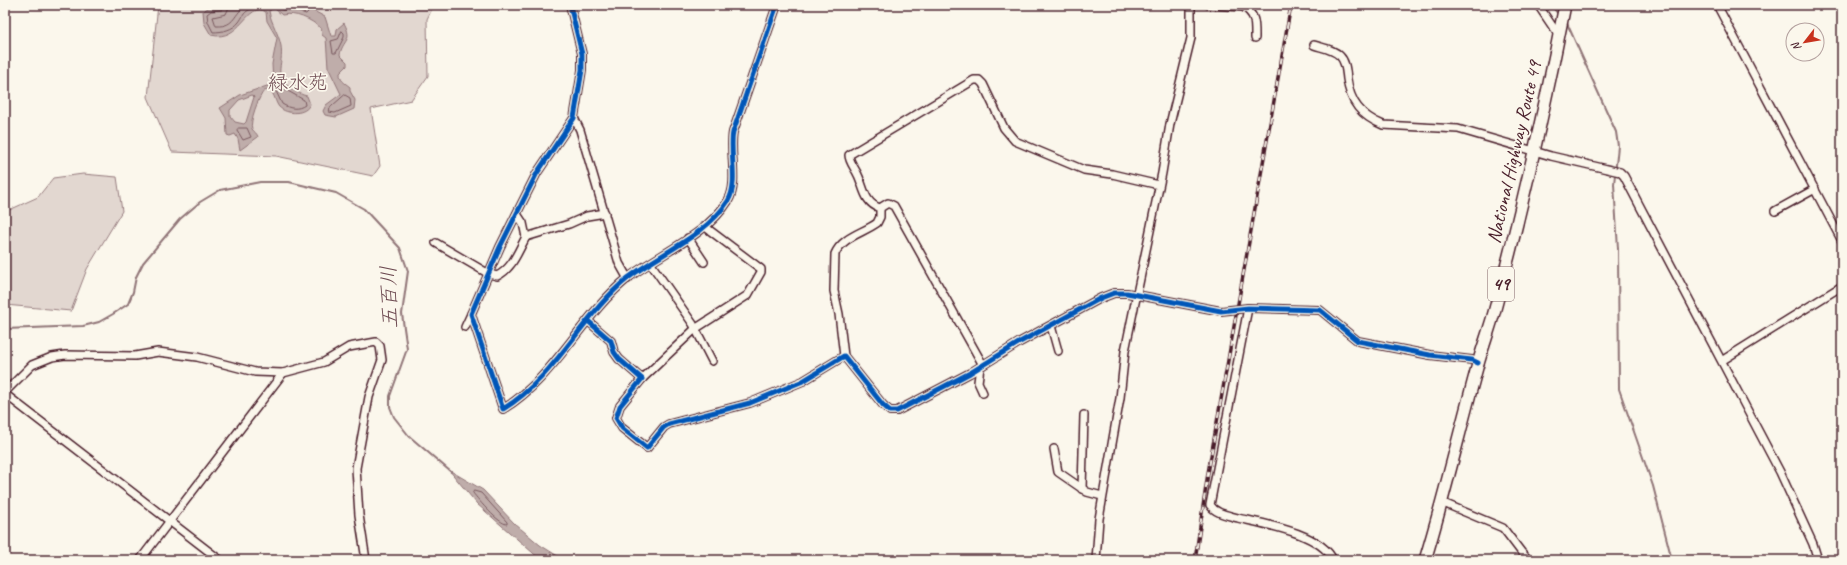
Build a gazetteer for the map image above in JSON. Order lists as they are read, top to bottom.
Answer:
{
  "streets": {
    "highway": ["National Highway Route 49", "49"]
  },
  "water": ["五百川"],
  "parks": ["緑水苑"],
  "north": "bottom left"
}
